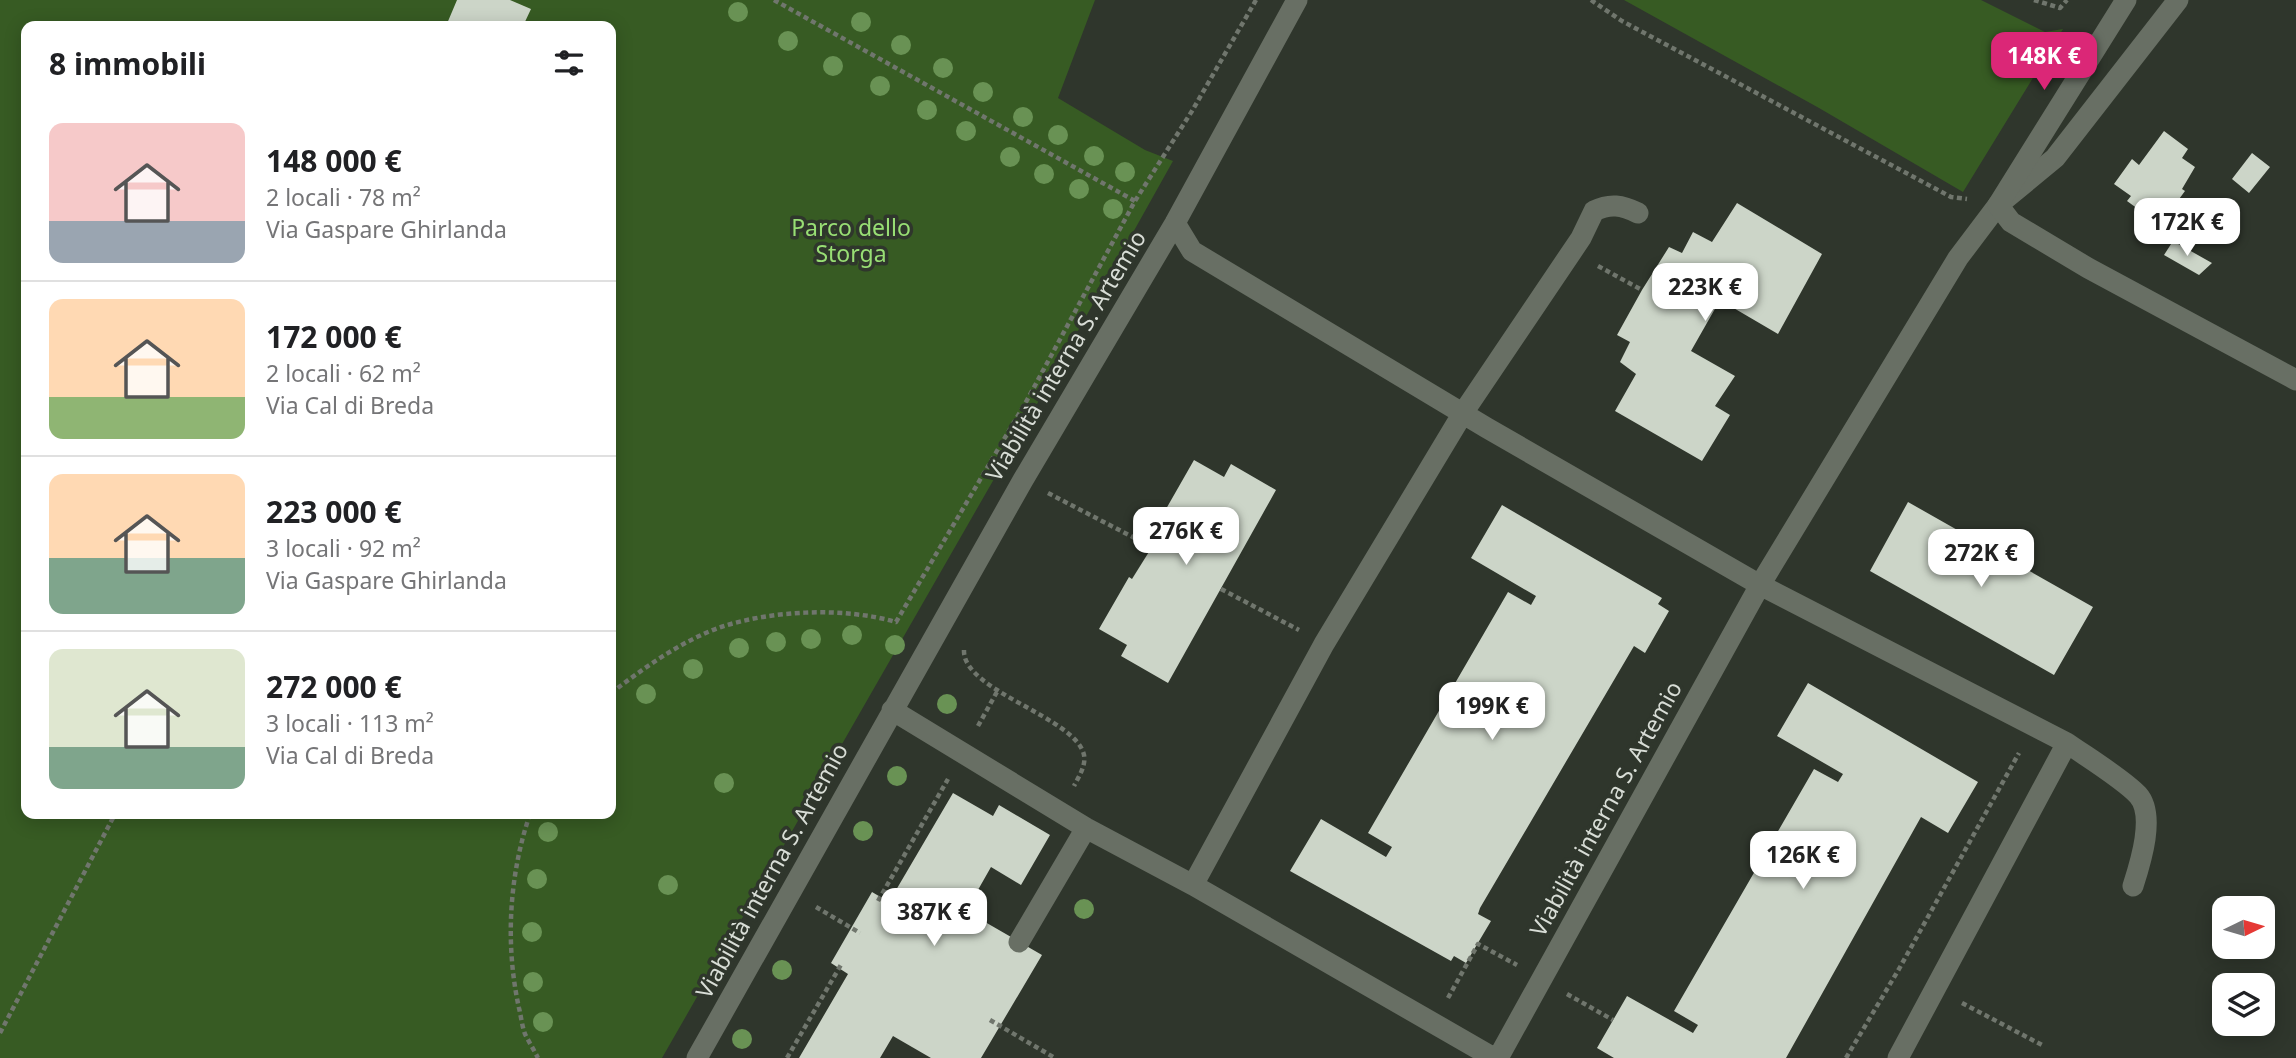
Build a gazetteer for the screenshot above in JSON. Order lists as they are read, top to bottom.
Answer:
{
  "streets": {
    "street": ["Viabilità interna S. Artemio"]
  },
  "parks": ["Parco dello Storga"],
  "north": "right",
  "page": {
    "heading": "8 immobili",
    "price": [
      "148K €",
      "172K €",
      "223K €",
      "276K €",
      "272K €",
      "199K €",
      "126K €",
      "387K €"
    ],
    "list": [
      {
        "name": "148 000 €",
        "note": "2 locali · 78 m² · Via Gaspare Ghirlanda"
      },
      {
        "name": "172 000 €",
        "note": "2 locali · 62 m² · Via Cal di Breda"
      },
      {
        "name": "223 000 €",
        "note": "3 locali · 92 m² · Via Gaspare Ghirlanda"
      },
      {
        "name": "272 000 €",
        "note": "3 locali · 113 m² · Via Cal di Breda"
      }
    ]
  }
}
